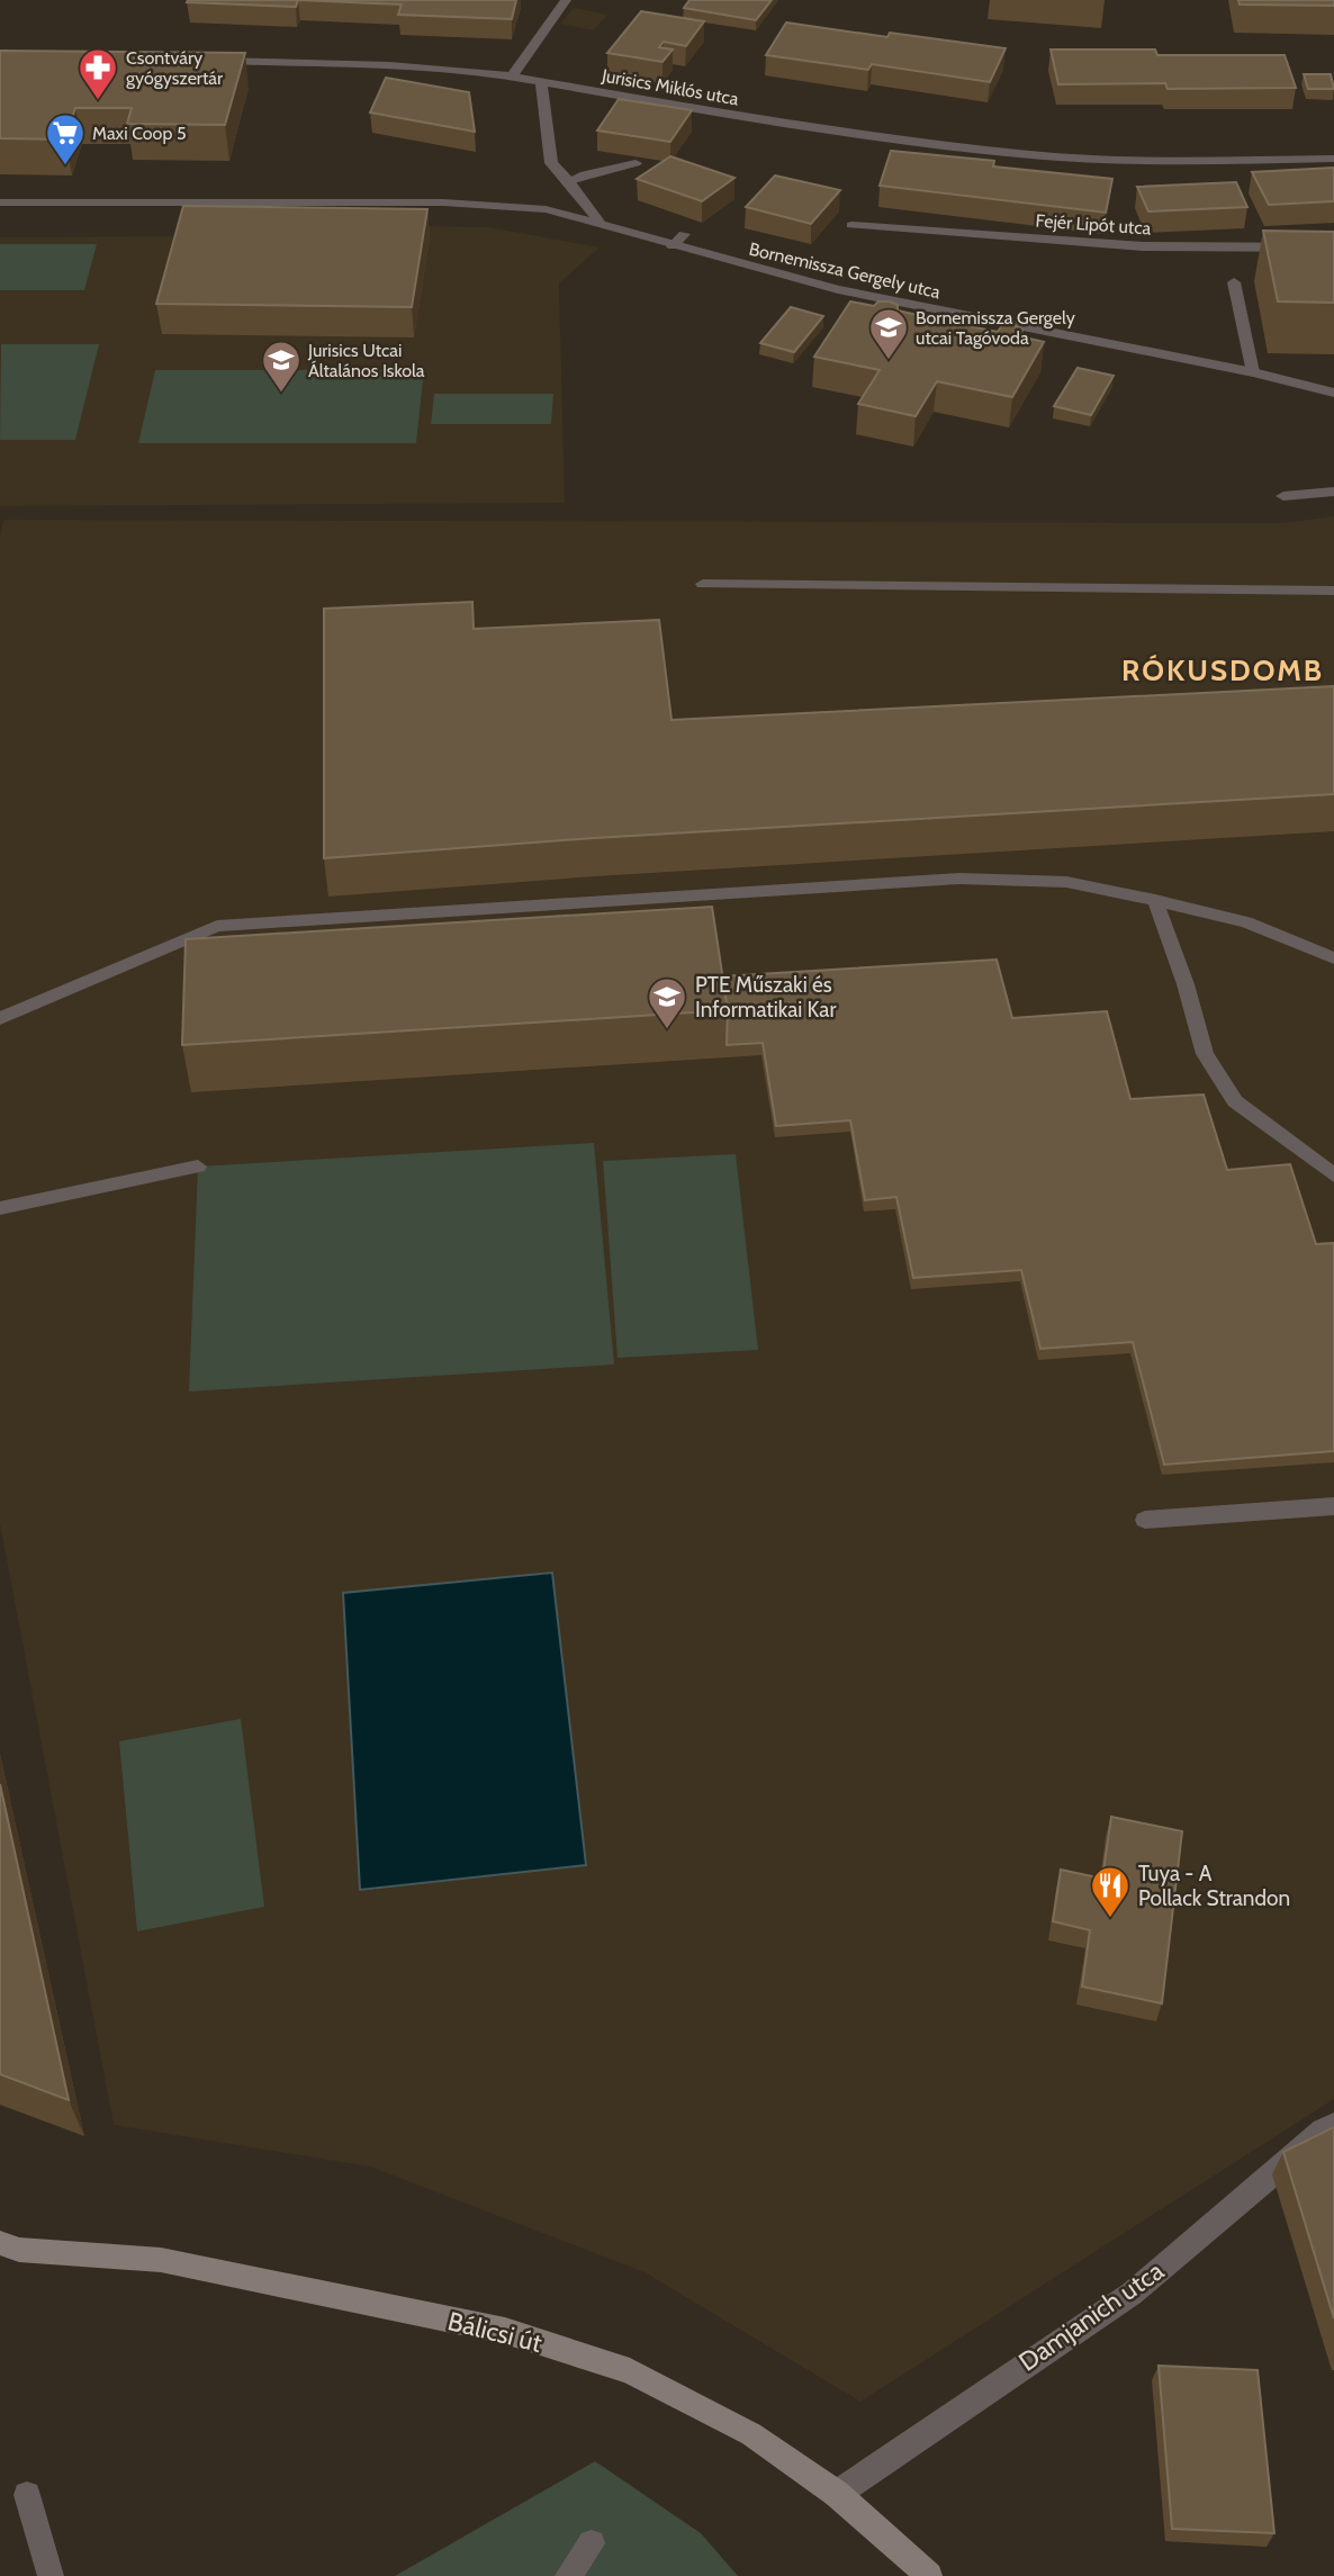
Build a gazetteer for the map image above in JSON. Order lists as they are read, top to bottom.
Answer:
{
  "streets": {
    "street": [
      "Jurisics Miklós utca",
      "Fejér Lipót utca",
      "Bornemissza Gergely utca",
      "Damjanich utca",
      "Bálicsi út"
    ]
  },
  "crossings": [
    ["Damjanich utca", "Bálicsi út"]
  ],
  "districts": ["RÓKUSDOMB"],
  "places": {
    "pharmacy": ["Csontváry gyógyszertár"],
    "supermarket": ["Maxi Coop 5"],
    "school or university": ["Bornemissza Gergely utcai Tagóvoda", "Jurisics Utcai Általános Iskola", "PTE Műszaki és Informatikai Kar"],
    "restaurant": ["Tuya - A Pollack Strandon"]
  }
}
